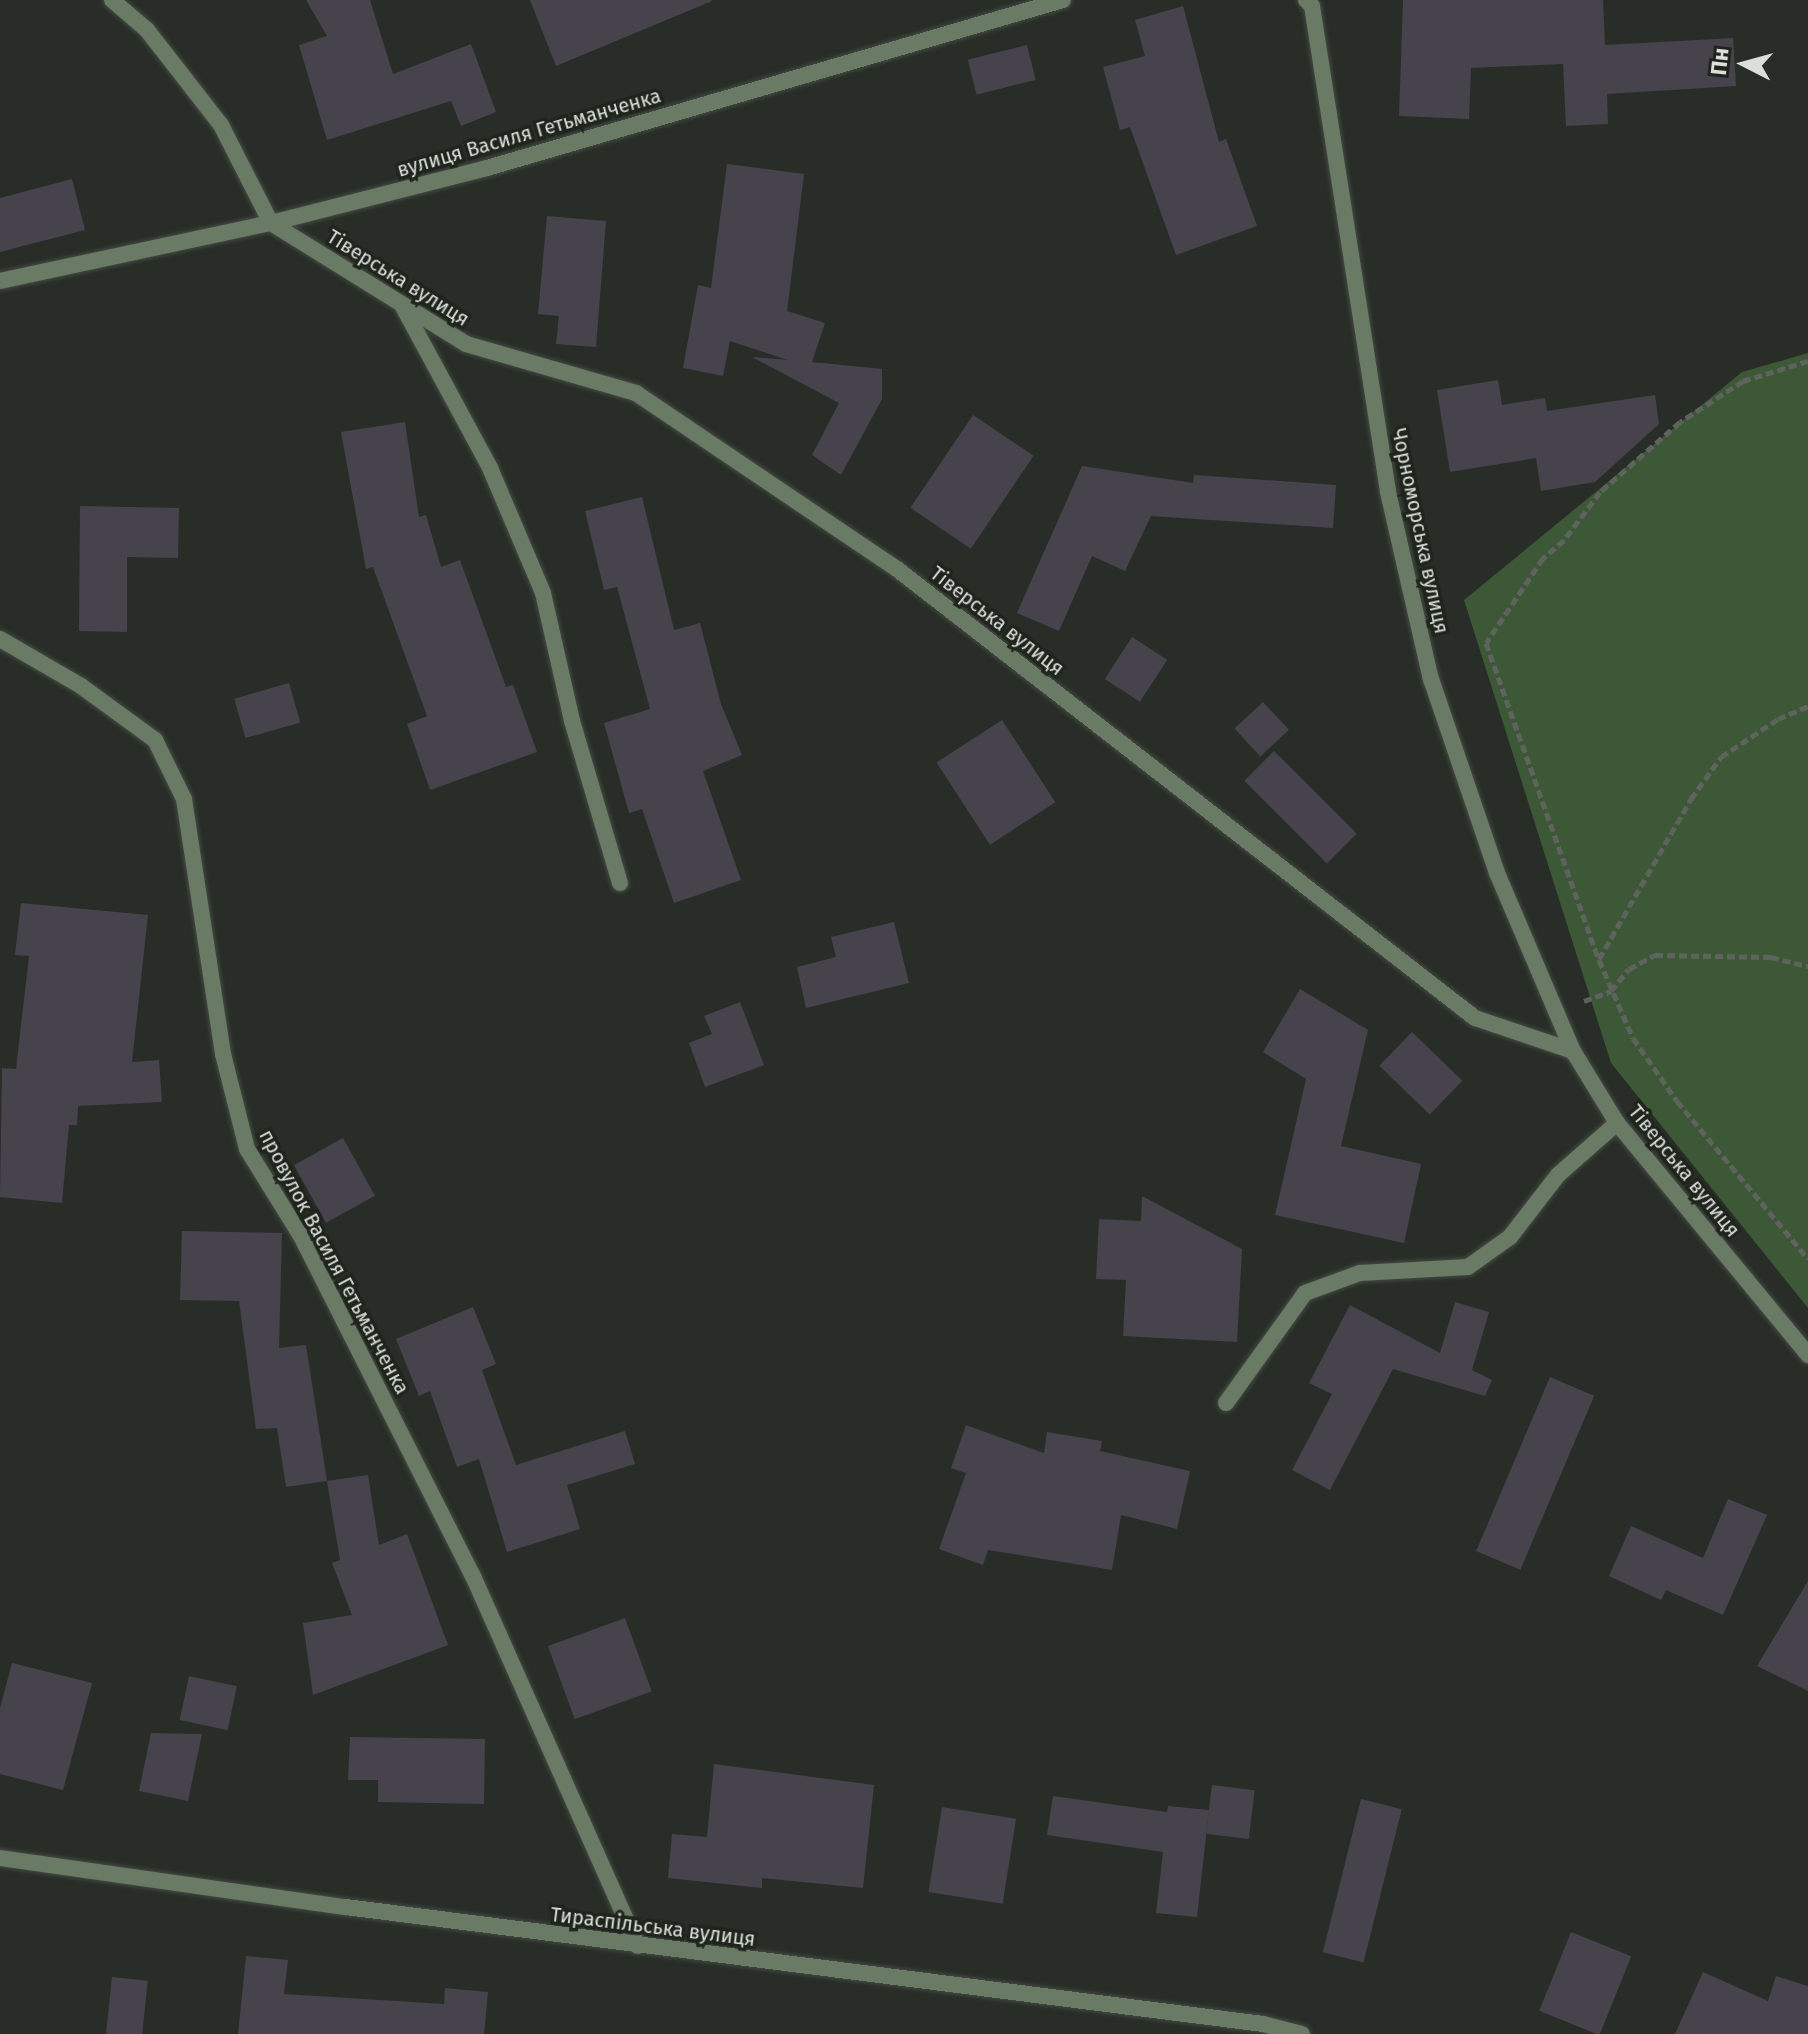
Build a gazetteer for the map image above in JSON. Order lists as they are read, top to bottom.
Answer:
{
  "streets": {
    "street": [
      "вулиця Василя Гетьманченка",
      "Тіверська вулиця",
      "Чорноморська вулиця",
      "провулок Василя Гетьманченка",
      "Тираспільська вулиця"
    ]
  },
  "crossings": [
    ["вулиця Василя Гетьманченка", "Тіверська вулиця"],
    ["Тіверська вулиця", "Чорноморська вулиця"],
    ["провулок Василя Гетьманченка", "Тираспільська вулиця"]
  ],
  "north": "left"
}
